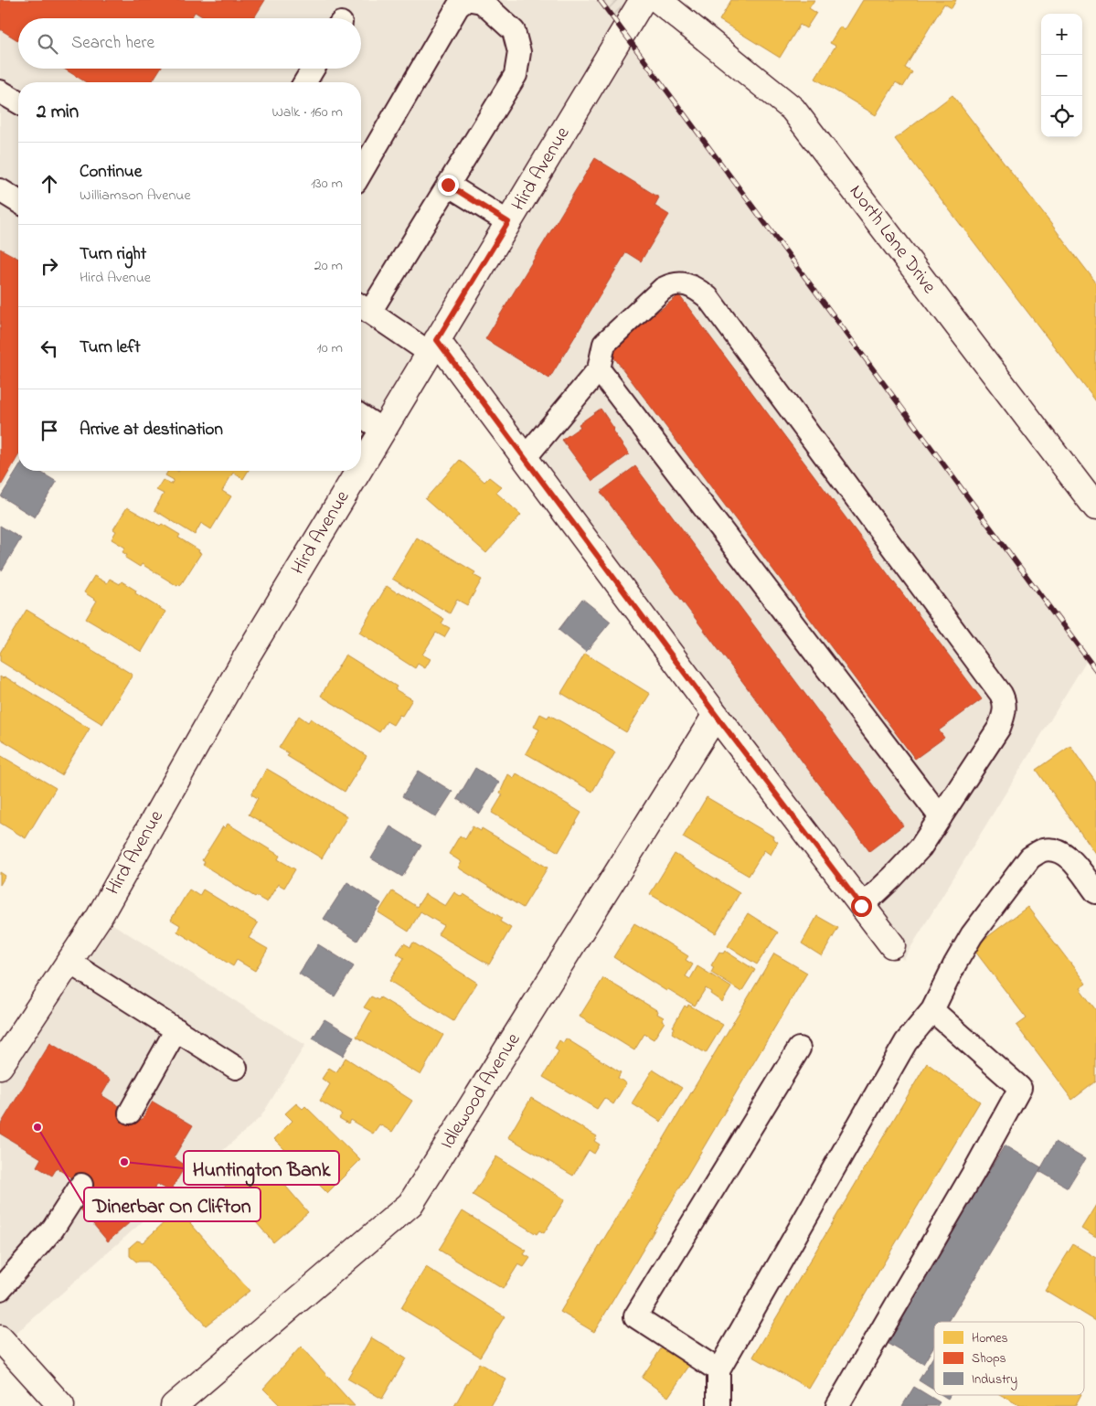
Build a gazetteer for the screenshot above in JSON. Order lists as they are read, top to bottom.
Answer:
{
  "streets": {
    "street": ["Hird Avenue", "North Lane Drive", "Idlewood Avenue"]
  },
  "places": ["Dinerbar On Clifton", "Huntington Bank"],
  "legend": ["Homes", "Shops", "Industry"],
  "page": {
    "map_buttons": ["+", "−"],
    "search": "Search here",
    "heading": ["2 min", "Walk · 160 m"],
    "list": [
      ["Continue", "Williamson Avenue", "130 m"],
      ["Turn right", "Hird Avenue", "20 m"],
      ["Turn left", "10 m"],
      "Arrive at destination"
    ]
  }
}
